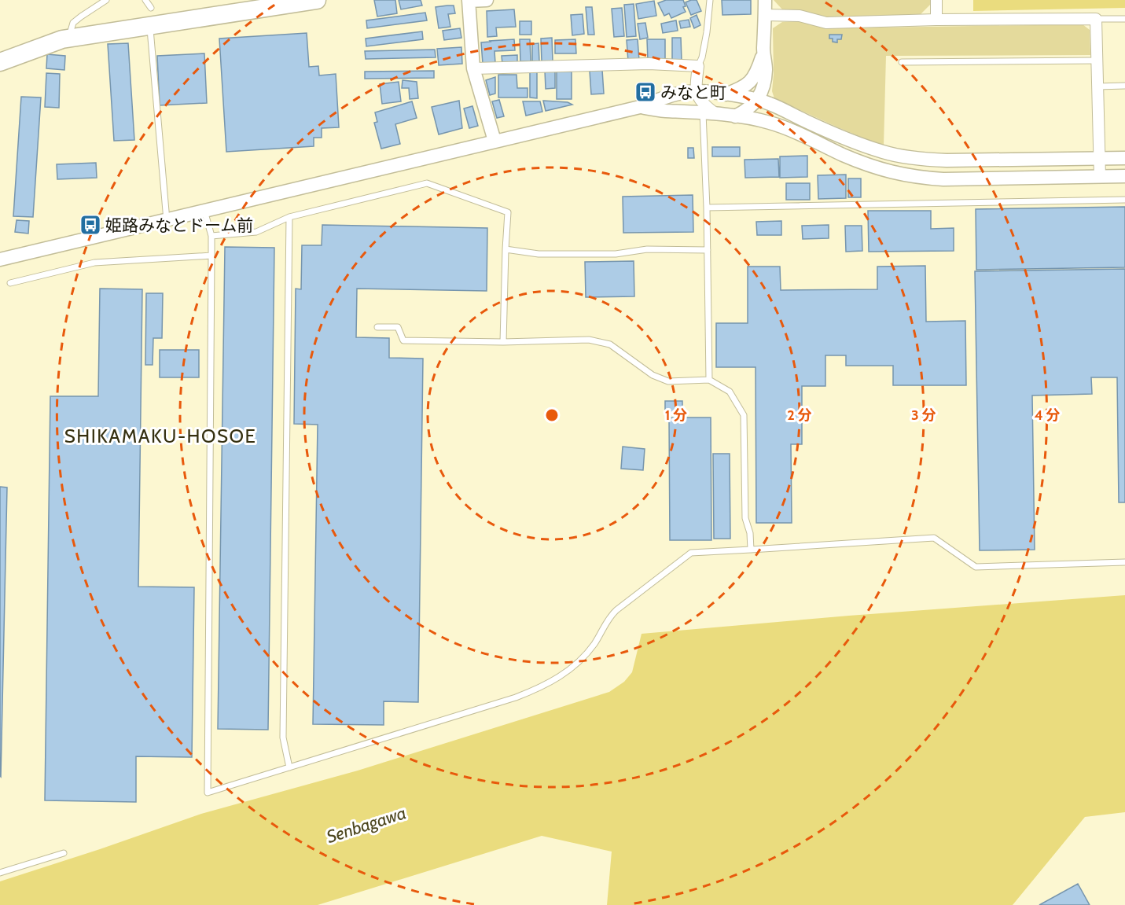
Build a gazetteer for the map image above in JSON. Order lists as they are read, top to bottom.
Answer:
{
  "districts": ["SHIKAMAKU-HOSOE"],
  "water": ["Senbagawa"],
  "places": {
    "bus stop": ["みなと町", "姫路みなとドーム前"]
  },
  "rings": [
    "1 分",
    "2 分",
    "3 分",
    "4 分"
  ]
}
